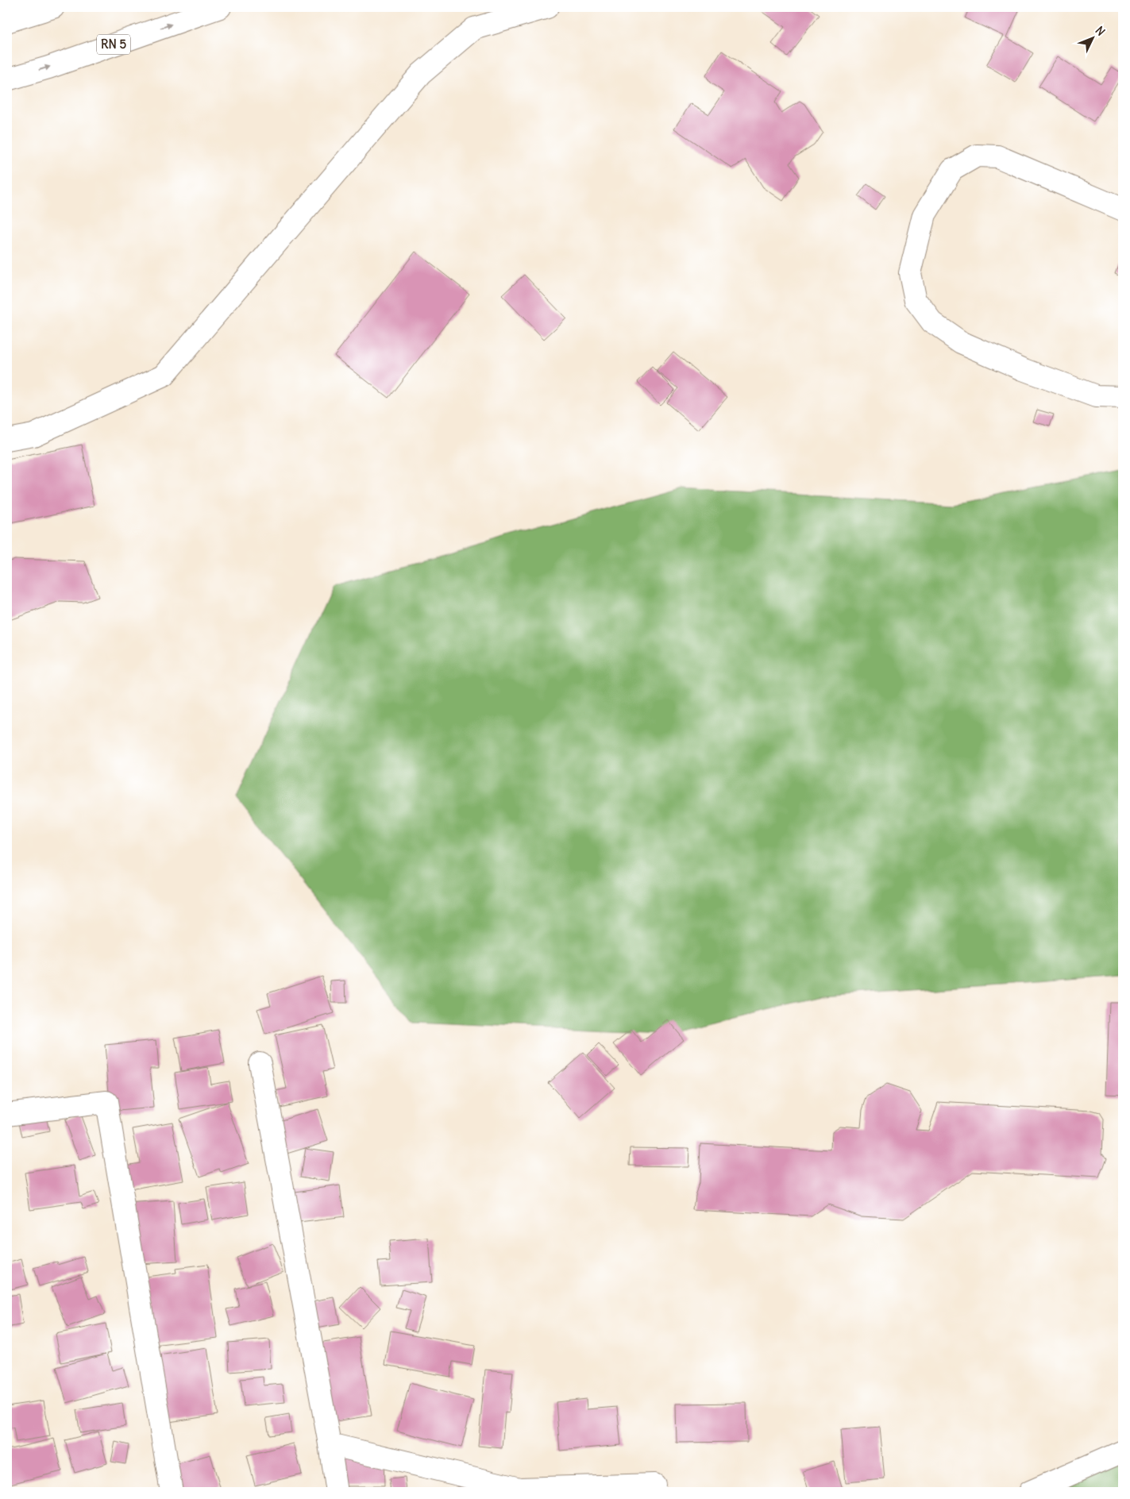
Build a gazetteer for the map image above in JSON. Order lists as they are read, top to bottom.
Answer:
{
  "streets": {
    "main road": ["RN 5"]
  },
  "north": "top right"
}
